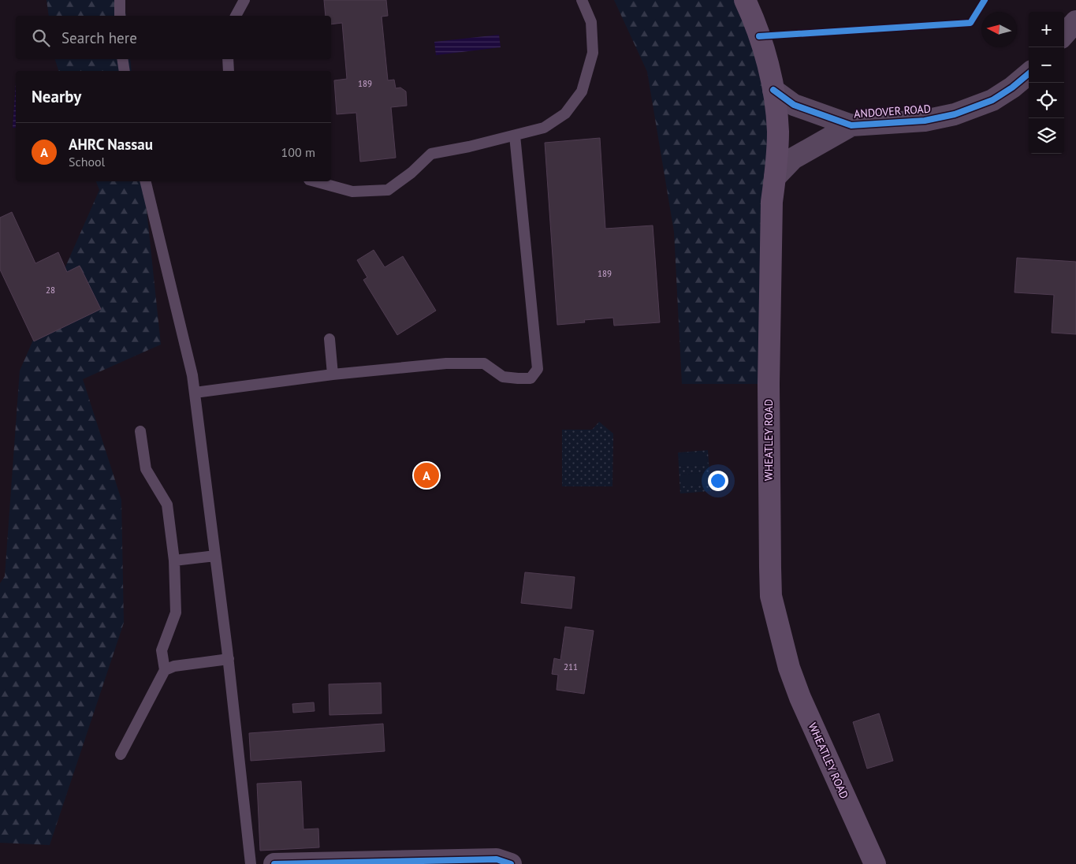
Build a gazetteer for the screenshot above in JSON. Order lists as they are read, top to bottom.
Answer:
{
  "streets": {
    "main road": ["WHEATLEY ROAD"],
    "street": ["ANDOVER ROAD"]
  },
  "crossings": [
    ["ANDOVER ROAD", "WHEATLEY ROAD"]
  ],
  "house_numbers": [
    "189",
    "189",
    "28",
    "211"
  ],
  "north": "left",
  "page": {
    "map_buttons": ["+", "−"],
    "search": "Search here",
    "heading": "Nearby",
    "list": [
      {
        "mark": "A",
        "name": "AHRC Nassau",
        "note": "School",
        "value": "100 m"
      }
    ],
    "pins": "A"
  }
}
